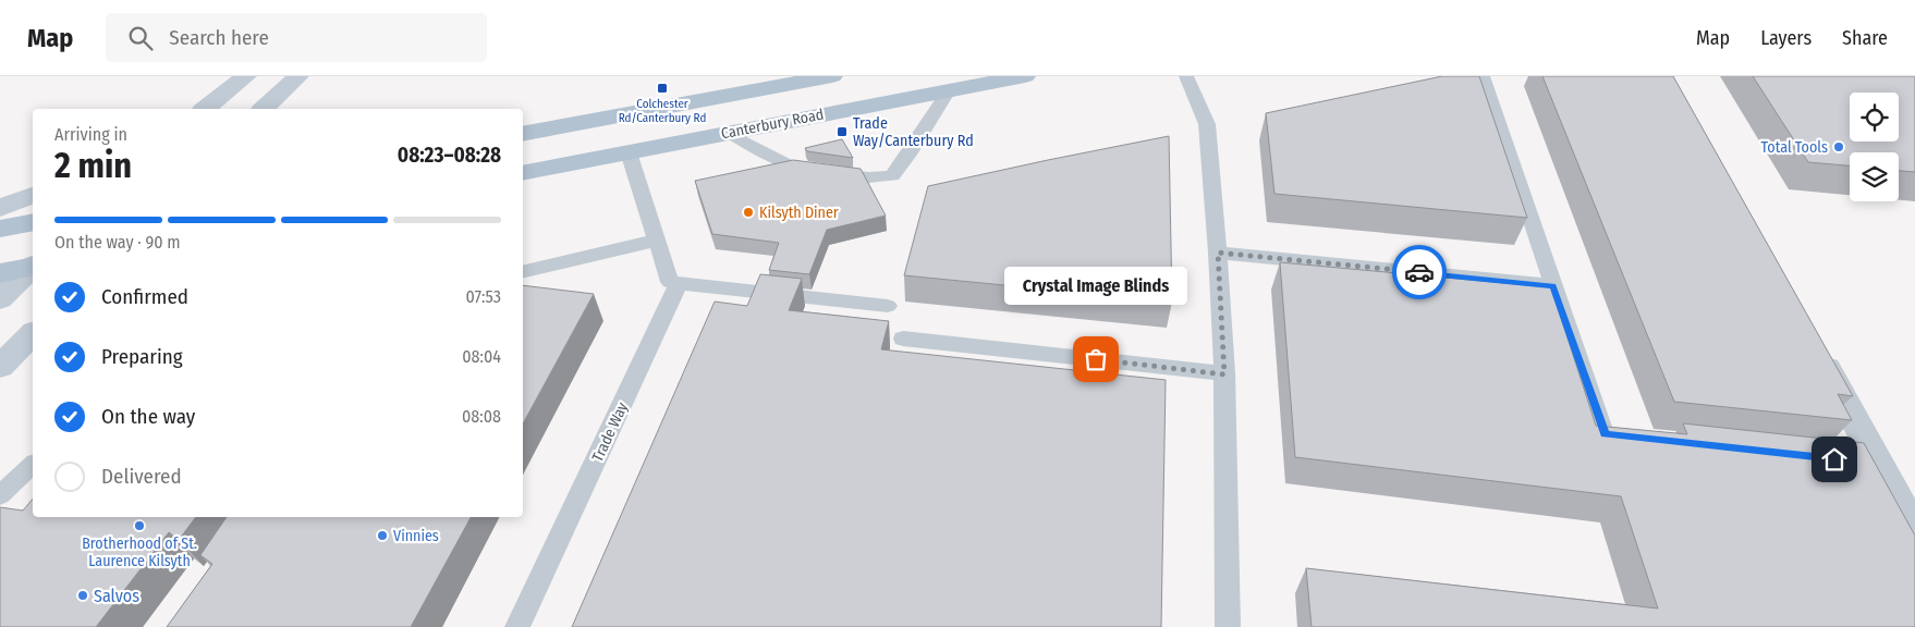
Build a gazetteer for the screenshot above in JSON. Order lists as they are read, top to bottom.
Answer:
{
  "streets": {
    "main road": ["Canterbury Road"],
    "lane": ["Trade Way"]
  },
  "places": {
    "transit": ["Colchester Rd/Canterbury Rd", "Trade Way/Canterbury Rd"],
    "other": [
      "Total Tools",
      "Kilsyth Diner",
      "Crystal Image Blinds",
      "Brotherhood of St. Laurence Kilsyth",
      "Vinnies",
      "Salvos"
    ]
  },
  "page": {
    "header": "Map",
    "search": "Search here",
    "nav": ["Map", "Layers", "Share"],
    "heading": ["2 min", "Arriving in", "08:23–08:28"],
    "bar": "On the way · 90 m",
    "bubble": "Crystal Image Blinds",
    "list": [
      ["Confirmed", "07:53"],
      ["Preparing", "08:04"],
      ["On the way", "08:08"],
      "Delivered"
    ]
  }
}
